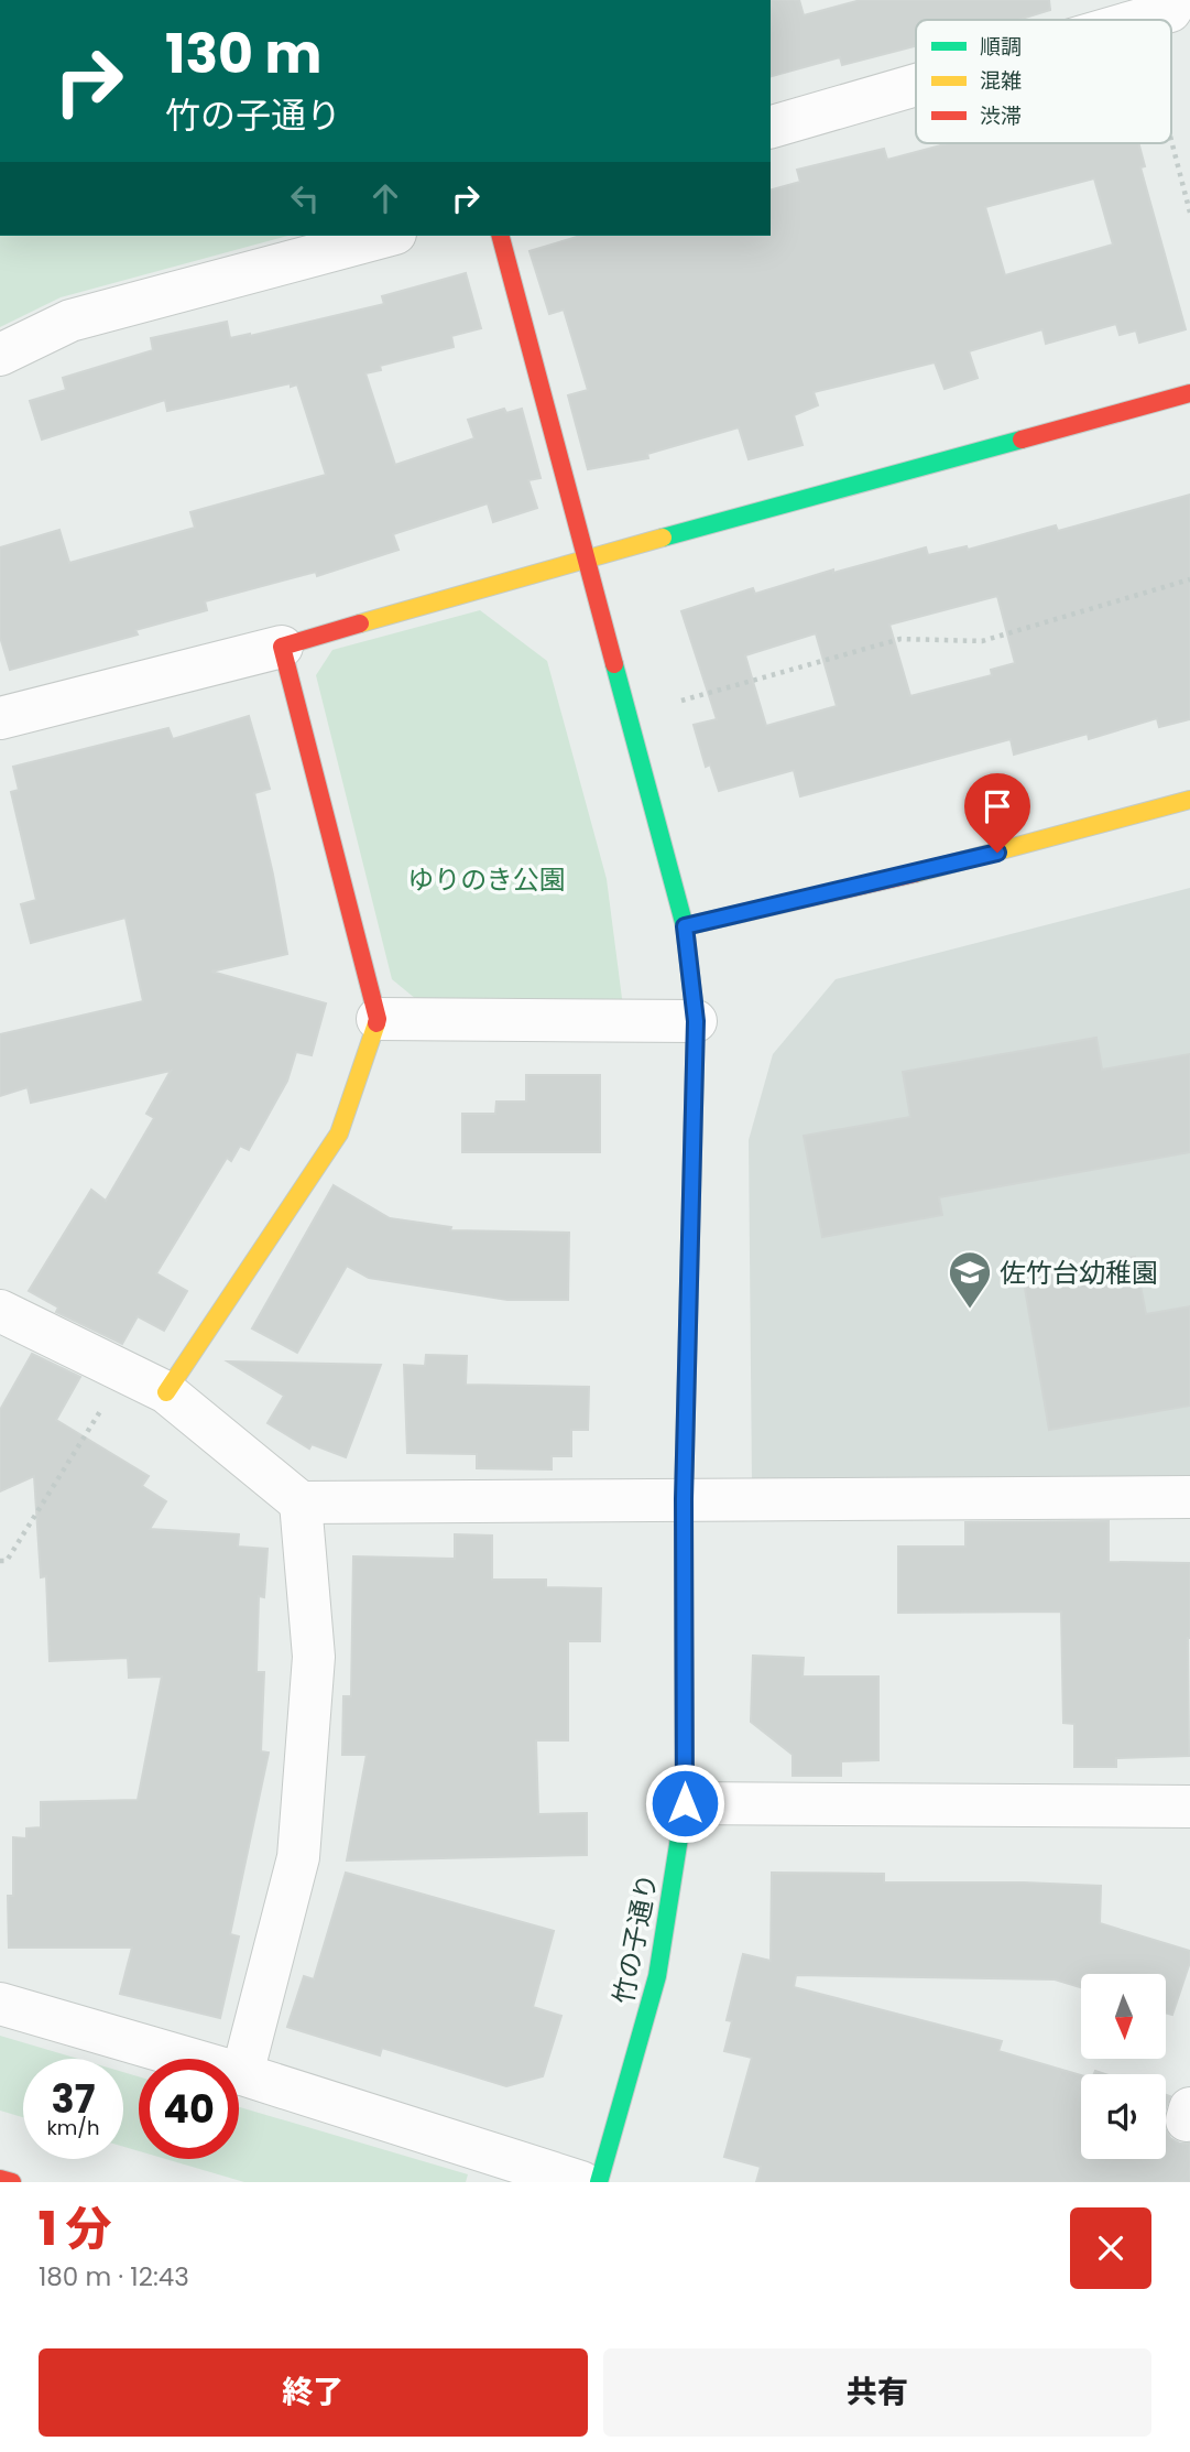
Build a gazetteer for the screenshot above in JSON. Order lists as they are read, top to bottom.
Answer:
{
  "streets": {
    "street": ["竹の子通り"]
  },
  "parks": ["ゆりのき公園"],
  "places": {
    "school or university": ["佐竹台幼稚園"]
  },
  "legend": ["順調", "混雑", "渋滞"],
  "north": "bottom",
  "page": {
    "turn": ["130 m", "竹の子通り"],
    "speed": "37 km/h",
    "limit": "40",
    "heading": ["1 分", "180 m · 12:43"],
    "buttons": ["終了", "共有"]
  }
}
